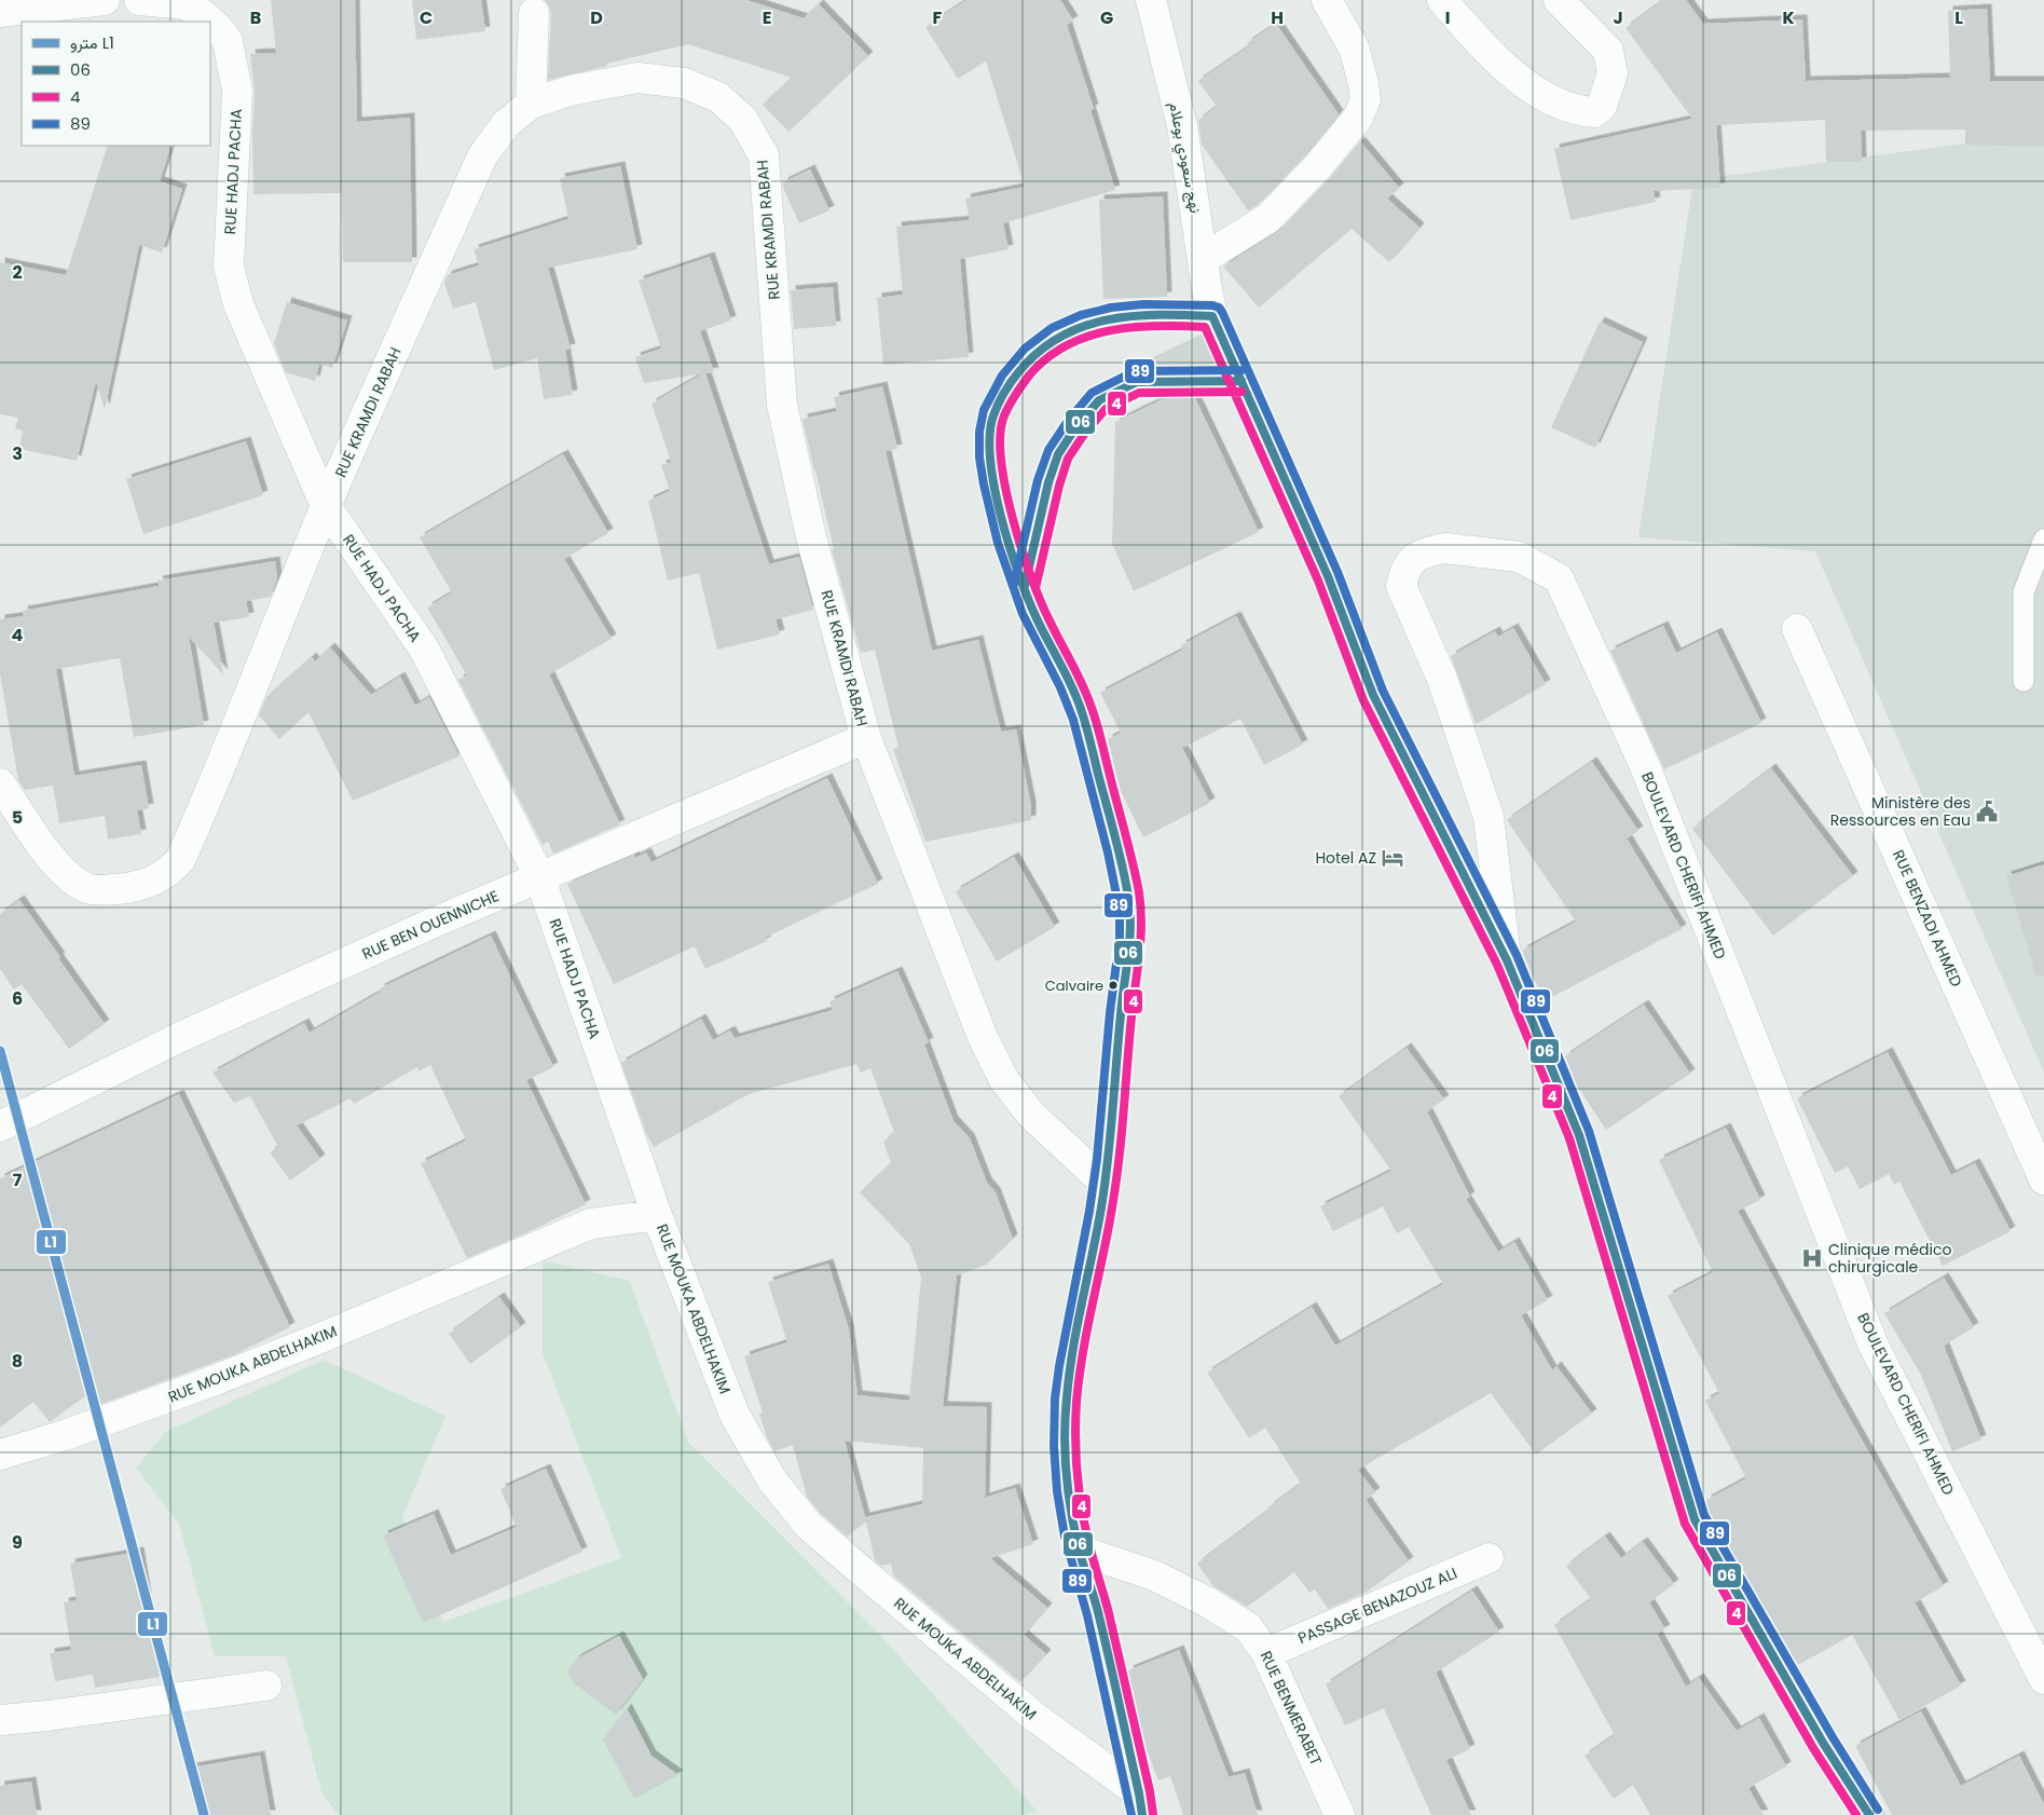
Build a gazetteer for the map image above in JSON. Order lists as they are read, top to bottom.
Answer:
{
  "streets": {
    "street": [
      "نهج سعودي بوعلام",
      "RUE HADJ PACHA",
      "RUE KRAMDI RABAH",
      "BOULEVARD CHERIFI AHMED",
      "RUE BENZADI AHMED",
      "RUE BEN OUENNICHE",
      "RUE MOUKA ABDELHAKIM",
      "PASSAGE BENAZOUZ ALI",
      "RUE BENMERABET"
    ]
  },
  "crossings": [
    ["RUE HADJ PACHA", "RUE KRAMDI RABAH"],
    ["RUE HADJ PACHA", "RUE BEN OUENNICHE"],
    ["RUE HADJ PACHA", "RUE MOUKA ABDELHAKIM"],
    ["RUE KRAMDI RABAH", "RUE BEN OUENNICHE"],
    ["PASSAGE BENAZOUZ ALI", "RUE BENMERABET"]
  ],
  "places": {
    "public building": ["Ministère des Ressources en Eau"],
    "hotel": ["Hotel AZ"],
    "other": ["Calvaire"],
    "hospital": ["Clinique médico chirurgicale"]
  },
  "lines": [
    "transit line 89",
    "transit line 06",
    "transit line 4",
    "metro line L1"
  ],
  "legend": [
    "مترو L1",
    "06",
    "4",
    "89"
  ],
  "grid": {
    "columns": [
      "B",
      "C",
      "D",
      "E",
      "F",
      "G",
      "H",
      "I",
      "J",
      "K",
      "L"
    ],
    "rows": [
      "2",
      "3",
      "4",
      "5",
      "6",
      "7",
      "8",
      "9"
    ]
  }
}
